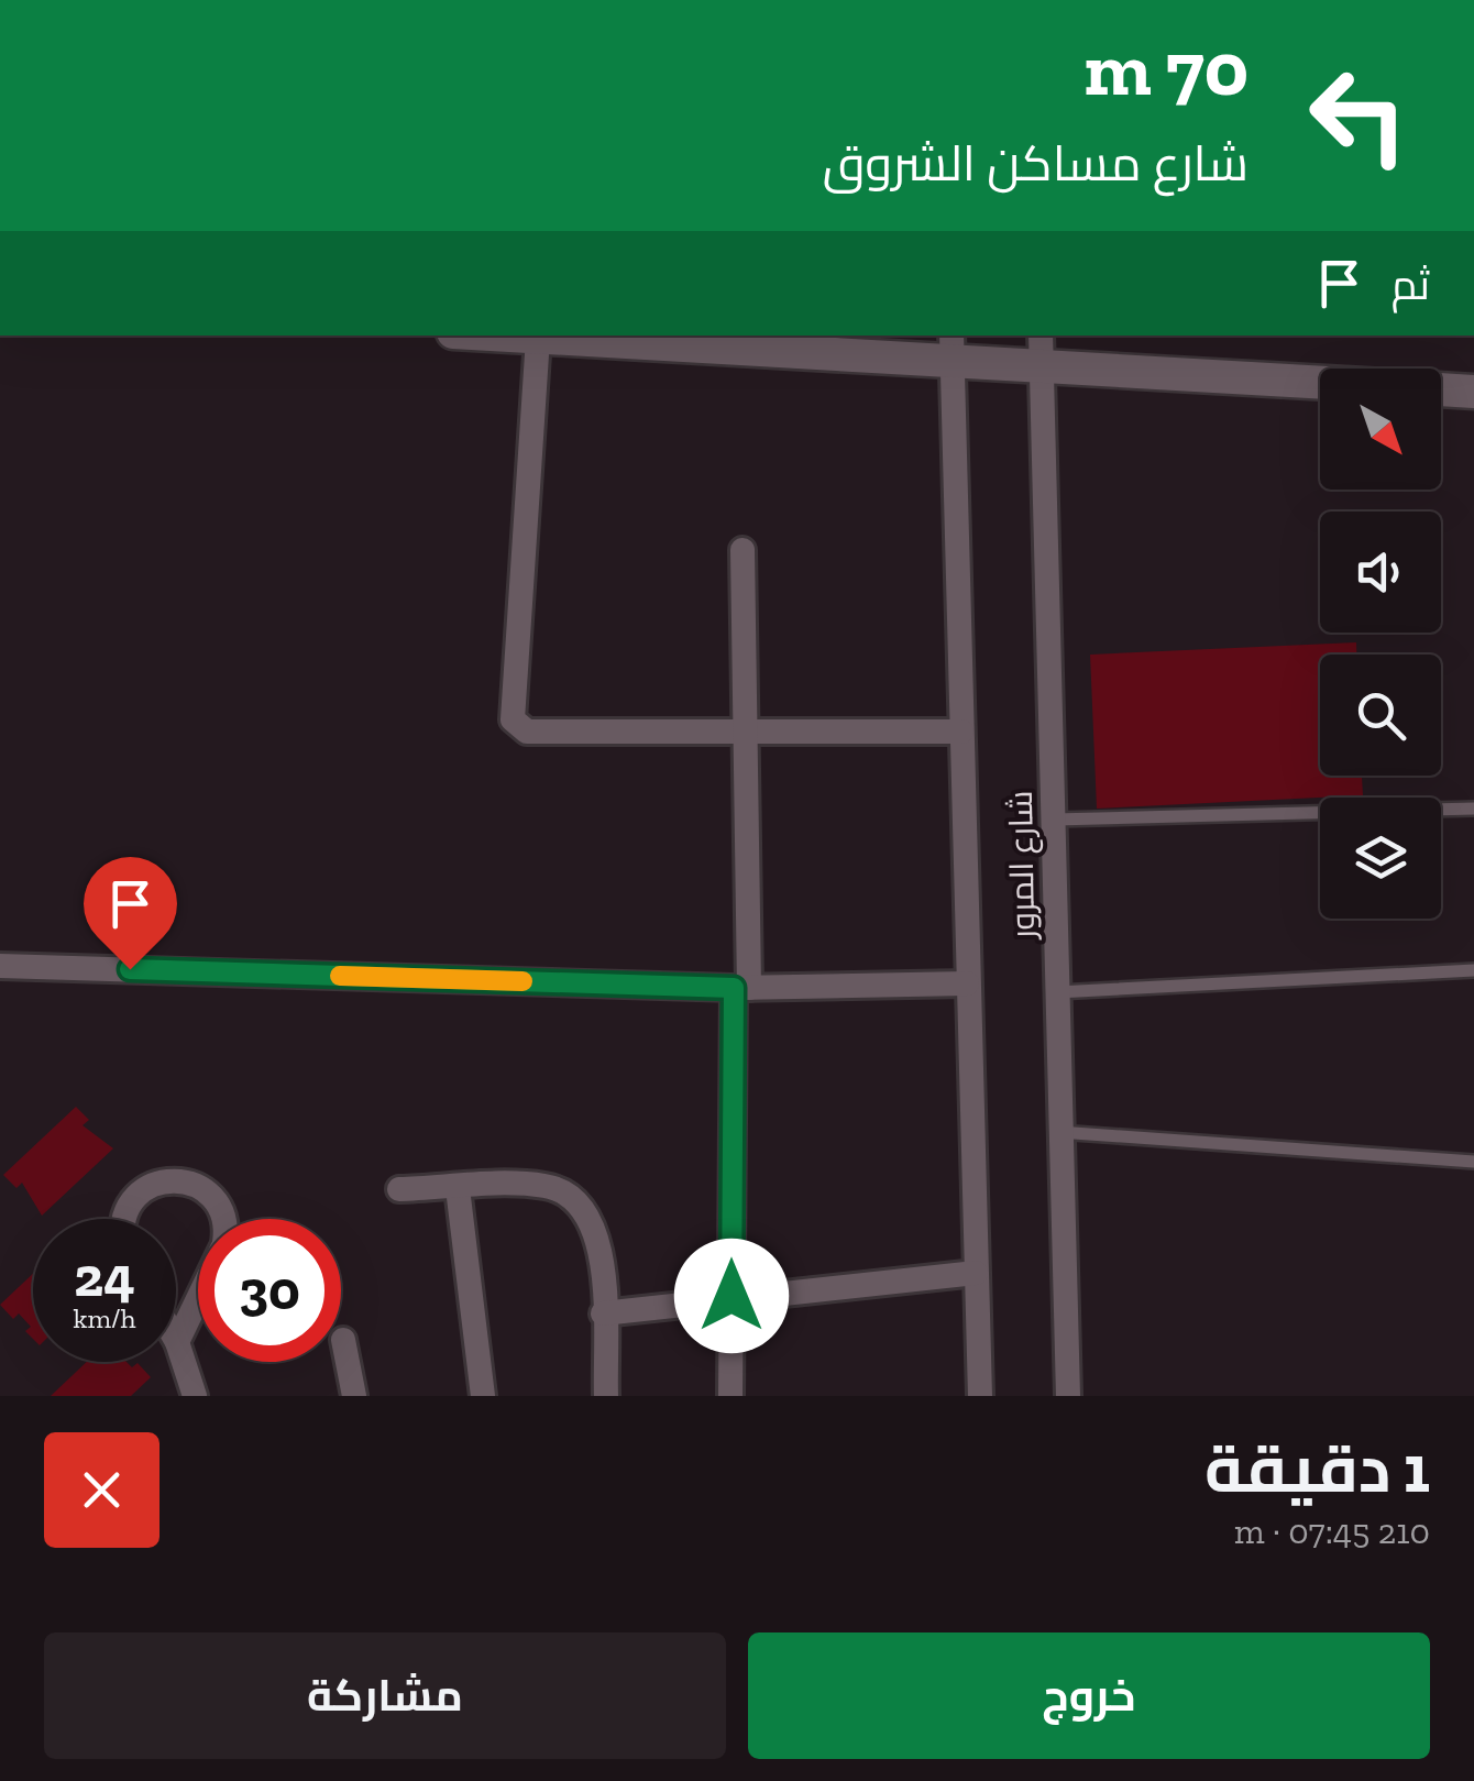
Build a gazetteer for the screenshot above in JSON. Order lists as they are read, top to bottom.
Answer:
{
  "streets": {
    "street": ["شارع المرور"]
  },
  "north": "bottom right",
  "page": {
    "turn": ["70 m", "شارع مساكن الشروق"],
    "then": "ثم",
    "speed": "24 km/h",
    "limit": "30",
    "heading": ["1 دقيقة", "210 m · 07:45"],
    "buttons": ["خروج", "مشاركة"]
  }
}
